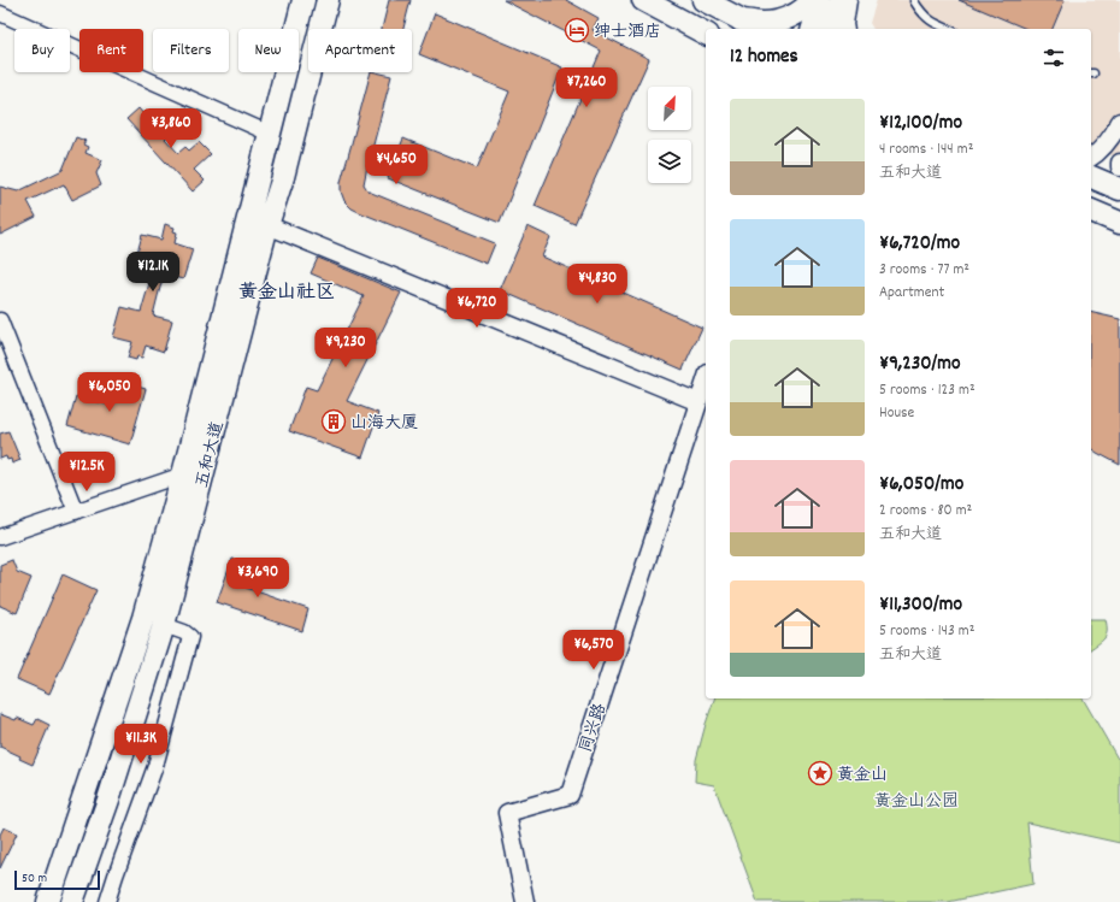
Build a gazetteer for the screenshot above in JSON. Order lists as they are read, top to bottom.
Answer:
{
  "streets": {
    "main road": ["五和大道"],
    "street": ["同兴路"]
  },
  "districts": ["黄金山社区"],
  "parks": ["黄金山公园"],
  "places": {
    "hotel": ["绅士酒店"],
    "building": ["山海大厦"],
    "place": ["黄金山"]
  },
  "scale_bar": "50 m",
  "north": "top right",
  "page": {
    "chip": [
      "Buy",
      "Rent",
      "Filters",
      "New",
      "Apartment"
    ],
    "heading": "12 homes",
    "price": [
      "¥7,260",
      "¥3,860",
      "¥4,650",
      "¥12.1K",
      "¥4,830",
      "¥6,720",
      "¥9,230",
      "¥6,050",
      "¥12.5K",
      "¥3,690",
      "¥6,570",
      "¥11.3K"
    ],
    "list": [
      {
        "name": "¥12,100/mo",
        "note": "4 rooms · 144 m² · 五和大道"
      },
      {
        "name": "¥6,720/mo",
        "note": "3 rooms · 77 m² · Apartment"
      },
      {
        "name": "¥9,230/mo",
        "note": "5 rooms · 123 m² · House"
      },
      {
        "name": "¥6,050/mo",
        "note": "2 rooms · 80 m² · 五和大道"
      },
      {
        "name": "¥11,300/mo",
        "note": "5 rooms · 143 m² · 五和大道"
      }
    ],
    "scale": "50 m"
  }
}
